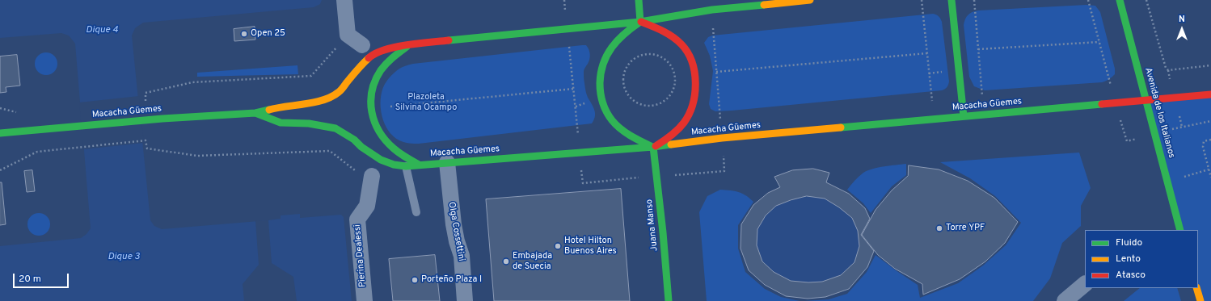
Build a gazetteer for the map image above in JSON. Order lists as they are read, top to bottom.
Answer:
{
  "streets": {
    "main road": ["Macacha Güemes", "Avenida de los Italianos", "Juana Manso"],
    "street": ["Olga Cossettini", "Pierina Dealessi"]
  },
  "crossings": [
    ["Macacha Güemes", "Avenida de los Italianos"],
    ["Macacha Güemes", "Juana Manso"],
    ["Macacha Güemes", "Olga Cossettini"]
  ],
  "water": ["Dique 4", "Dique 3"],
  "parks": ["Plazoleta Silvina Ocampo"],
  "places": [
    "Open 25",
    "Torre YPF",
    "Hotel Hilton Buenos Aires",
    "Embajada de Suecia",
    "Porteño Plaza I"
  ],
  "legend": ["Fluido", "Lento", "Atasco"],
  "scale_bar": "20 m",
  "north": "top"
}
